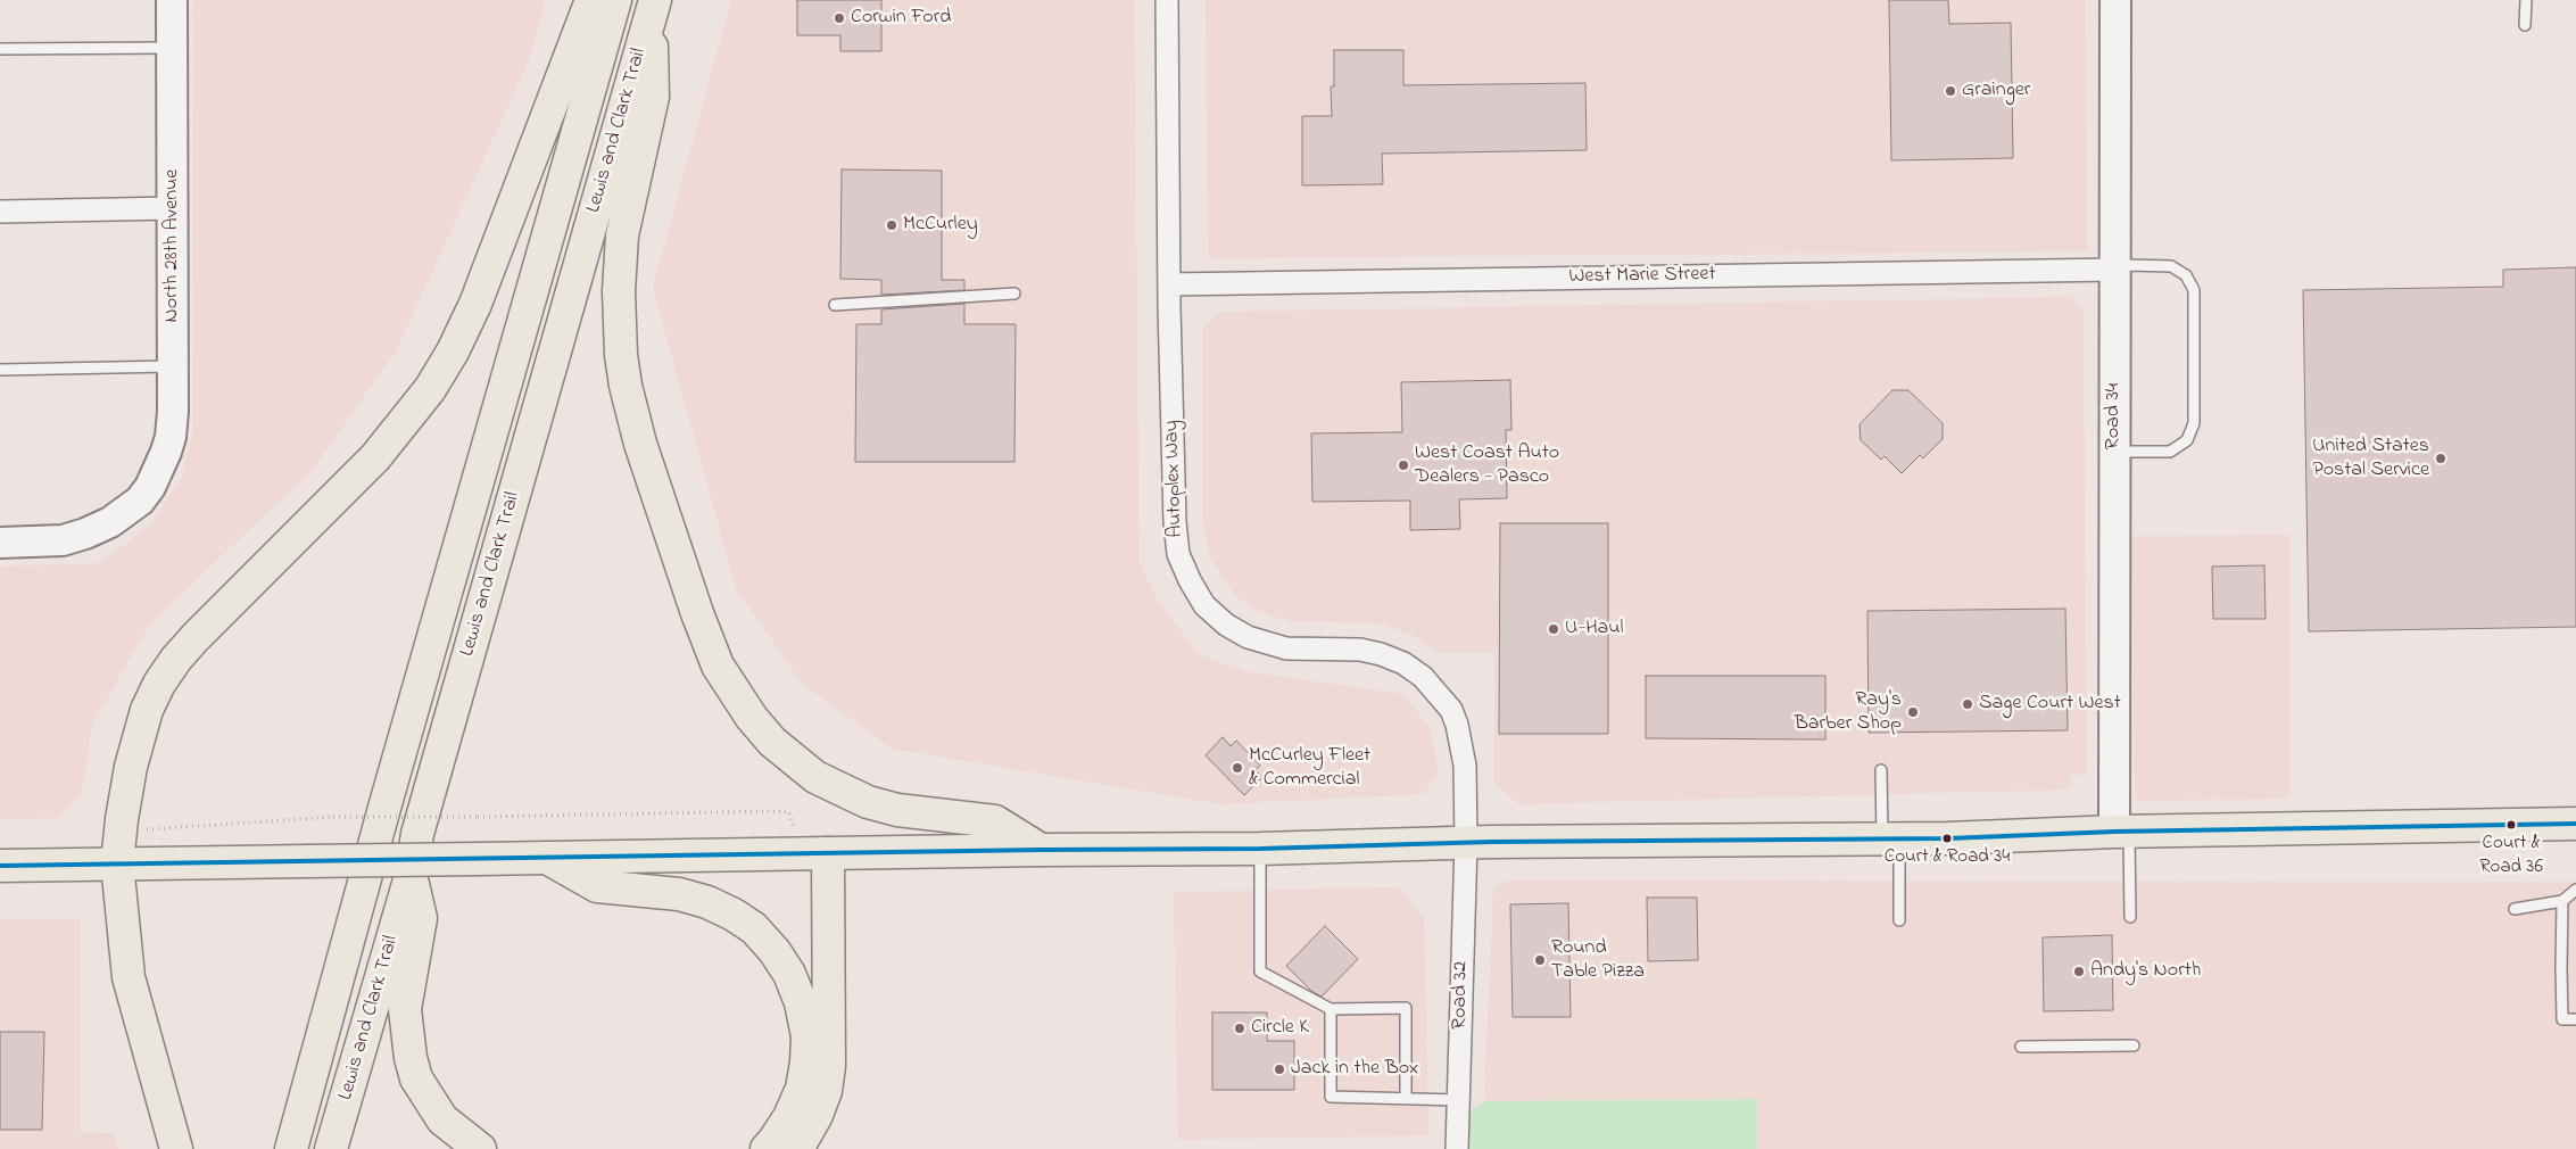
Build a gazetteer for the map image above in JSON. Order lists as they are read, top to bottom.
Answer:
{
  "streets": {
    "main road": ["Lewis and Clark Trail"],
    "street": [
      "North 28th Avenue",
      "West Marie Street",
      "Road 34",
      "Autoplex Way",
      "Road 32"
    ]
  },
  "crossings": [
    ["West Marie Street", "Road 34"],
    ["West Marie Street", "Autoplex Way"],
    ["Autoplex Way", "Road 32"]
  ],
  "places": [
    "Corwin Ford",
    "Grainger",
    "McCurley",
    "United States Postal Service",
    "West Coast Auto Dealers - Pasco",
    "U-Haul",
    "Sage Court West",
    "Ray's Barber Shop",
    "McCurley Fleet & Commercial",
    "Court & Road 36",
    "Court & Road 34",
    "Round Table Pizza",
    "Andy's North",
    "Circle K",
    "Jack in the Box"
  ]
}
